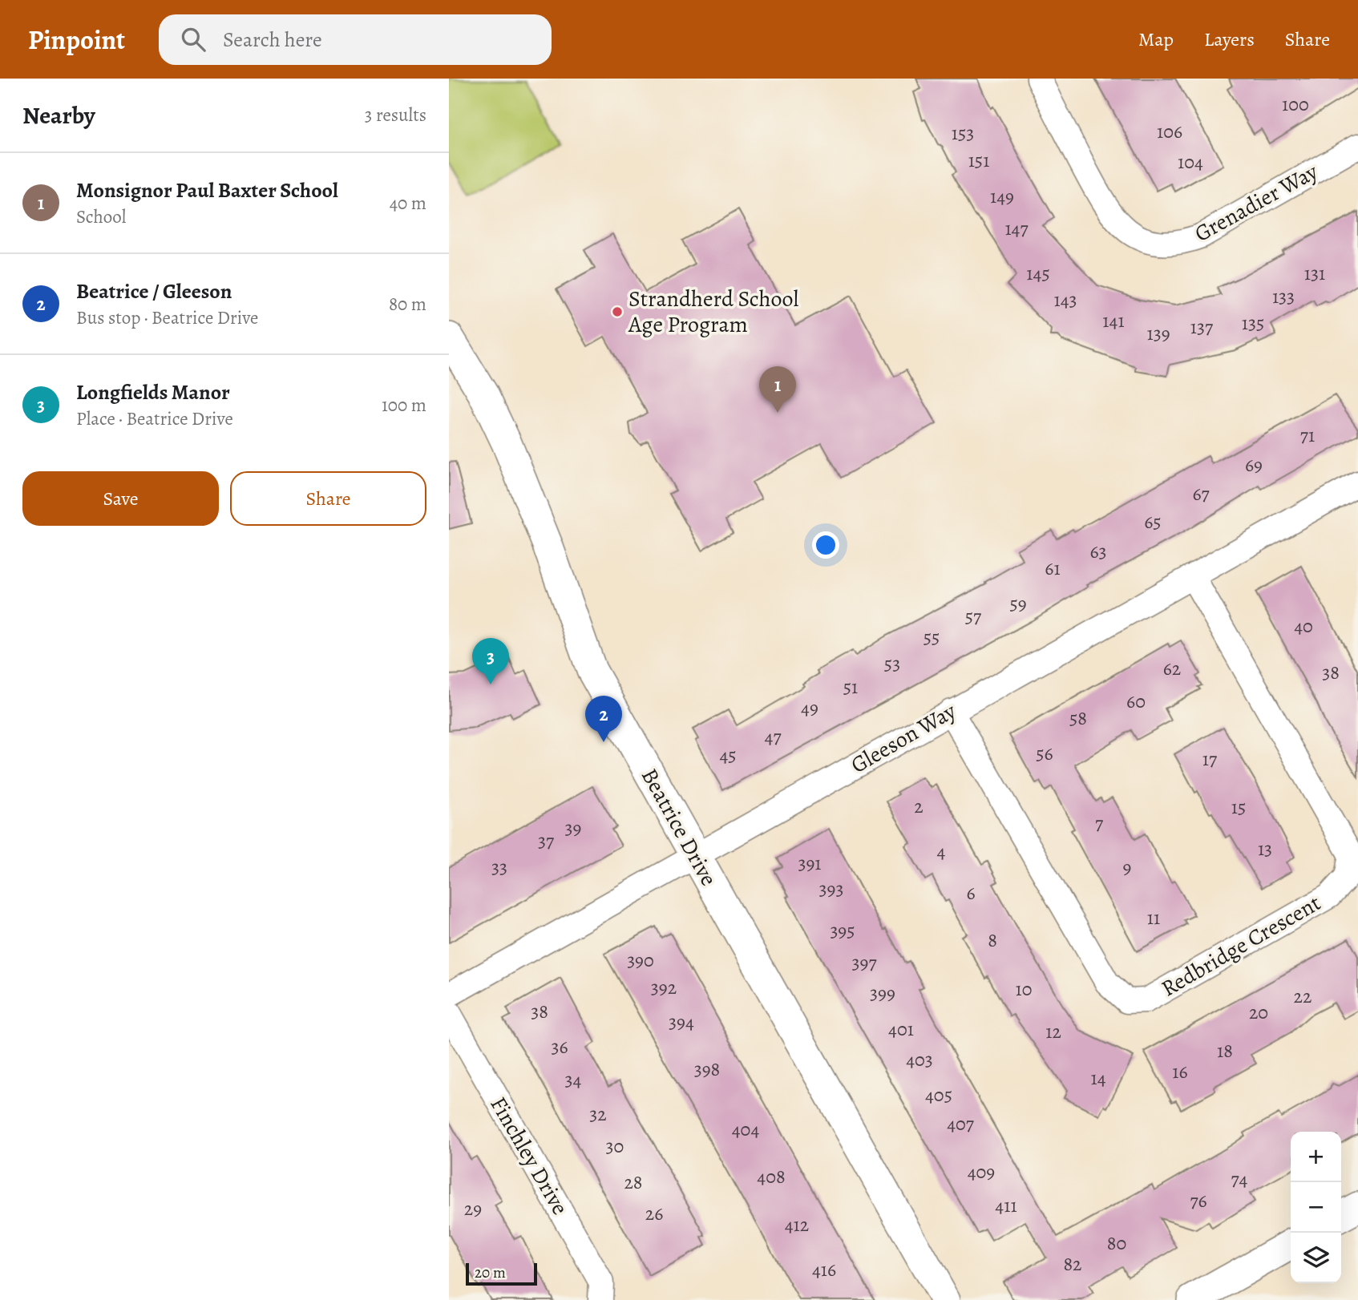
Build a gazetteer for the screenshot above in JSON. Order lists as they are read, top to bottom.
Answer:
{
  "streets": {
    "street": [
      "Grenadier Way",
      "Gleeson Way",
      "Beatrice Drive",
      "Redbridge Crescent",
      "Finchley Drive"
    ]
  },
  "crossings": [
    ["Gleeson Way", "Beatrice Drive"],
    ["Gleeson Way", "Redbridge Crescent"]
  ],
  "places": ["Strandherd School Age Program"],
  "house_numbers": [
    "100",
    "106",
    "153",
    "151",
    "104",
    "149",
    "147",
    "145",
    "131",
    "133",
    "143",
    "141",
    "135",
    "137",
    "139",
    "71",
    "69",
    "67",
    "65",
    "63",
    "61",
    "59",
    "57",
    "40",
    "55",
    "53",
    "62",
    "38",
    "51",
    "60",
    "49",
    "58",
    "47",
    "56",
    "45",
    "17",
    "2",
    "15",
    "7",
    "39",
    "37",
    "13",
    "4",
    "391",
    "33",
    "9",
    "393",
    "6",
    "11",
    "395",
    "8",
    "390",
    "397",
    "392",
    "10",
    "399",
    "22",
    "38",
    "20",
    "394",
    "401",
    "12",
    "36",
    "18",
    "403",
    "398",
    "16",
    "14",
    "34",
    "405",
    "32",
    "407",
    "404",
    "30",
    "409",
    "408",
    "74",
    "28",
    "76",
    "411",
    "29",
    "26",
    "412",
    "80",
    "82",
    "416"
  ],
  "scale_bar": "20 m",
  "page": {
    "header": "Pinpoint",
    "search": "Search here",
    "nav": ["Map", "Layers", "Share"],
    "heading": ["Nearby", "3 results"],
    "list": [
      {
        "mark": "1",
        "name": "Monsignor Paul Baxter School",
        "note": "School",
        "value": "40 m"
      },
      {
        "mark": "2",
        "name": "Beatrice / Gleeson",
        "note": "Bus stop · Beatrice Drive",
        "value": "80 m"
      },
      {
        "mark": "3",
        "name": "Longfields Manor",
        "note": "Place · Beatrice Drive",
        "value": "100 m"
      }
    ],
    "pins": ["1", "3", "2"],
    "buttons": ["Save", "Share"],
    "map_buttons": ["+", "−"],
    "scale": "20 m"
  }
}
